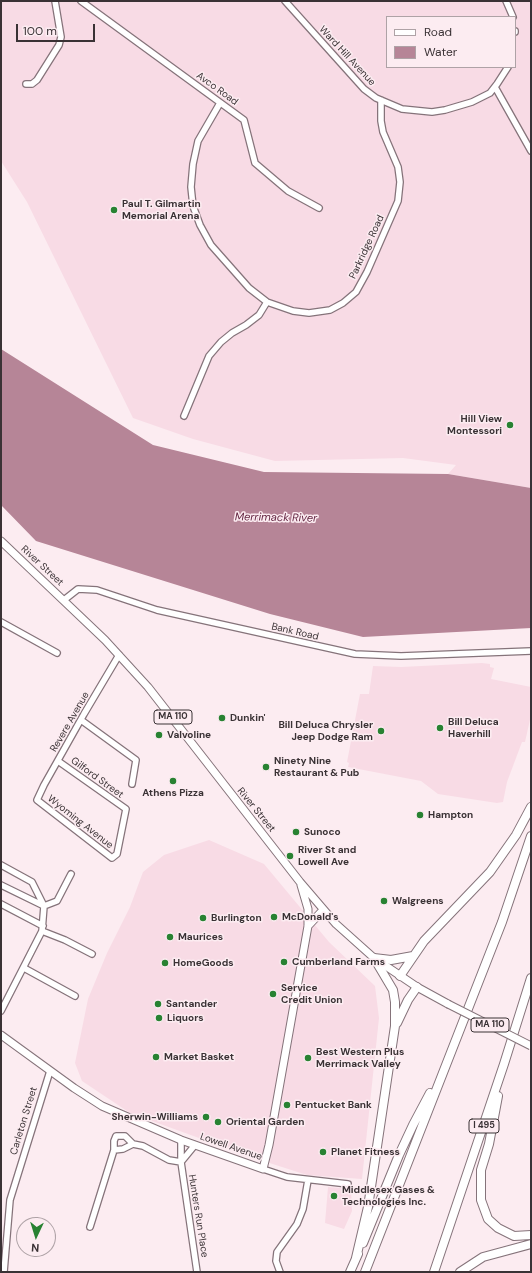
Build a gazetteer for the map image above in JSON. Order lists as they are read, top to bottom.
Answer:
{
  "streets": {
    "highway": ["I 495"],
    "main road": ["River Street", "MA 110", "Lowell Avenue"],
    "street": [
      "Ward Hill Avenue",
      "Avco Road",
      "Parkridge Road",
      "Bank Road",
      "Revere Avenue",
      "Gilford Street",
      "Wyoming Avenue",
      "Carleton Street",
      "Hunters Run Place"
    ]
  },
  "crossings": [
    ["Ward Hill Avenue", "Parkridge Road"],
    ["Avco Road", "Parkridge Road"],
    ["River Street", "Bank Road"],
    ["River Street", "Revere Avenue"],
    ["River Street", "Lowell Avenue"],
    ["Revere Avenue", "Gilford Street"],
    ["Revere Avenue", "Wyoming Avenue"],
    ["Gilford Street", "Wyoming Avenue"],
    ["Carleton Street", "Lowell Avenue"],
    ["Lowell Avenue", "Hunters Run Place"]
  ],
  "water": ["Merrimack River"],
  "places": [
    "Paul T. Gilmartin Memorial Arena",
    "Hill View Montessori",
    "Dunkin'",
    "Bill Deluca Haverhill",
    "Bill Deluca Chrysler Jeep Dodge Ram",
    "Valvoline",
    "Ninety Nine Restaurant & Pub",
    "Athens Pizza",
    "Hampton",
    "Sunoco",
    "River St and Lowell Ave",
    "Walgreens",
    "McDonald's",
    "Burlington",
    "Maurices",
    "Cumberland Farms",
    "HomeGoods",
    "Service Credit Union",
    "Santander",
    "Liquors",
    "Market Basket",
    "Best Western Plus Merrimack Valley",
    "Pentucket Bank",
    "Sherwin-Williams",
    "Oriental Garden",
    "Planet Fitness",
    "Middlesex Gases & Technologies Inc."
  ],
  "legend": ["Road", "Water"],
  "scale_bar": "100 m",
  "north": "bottom"
}
